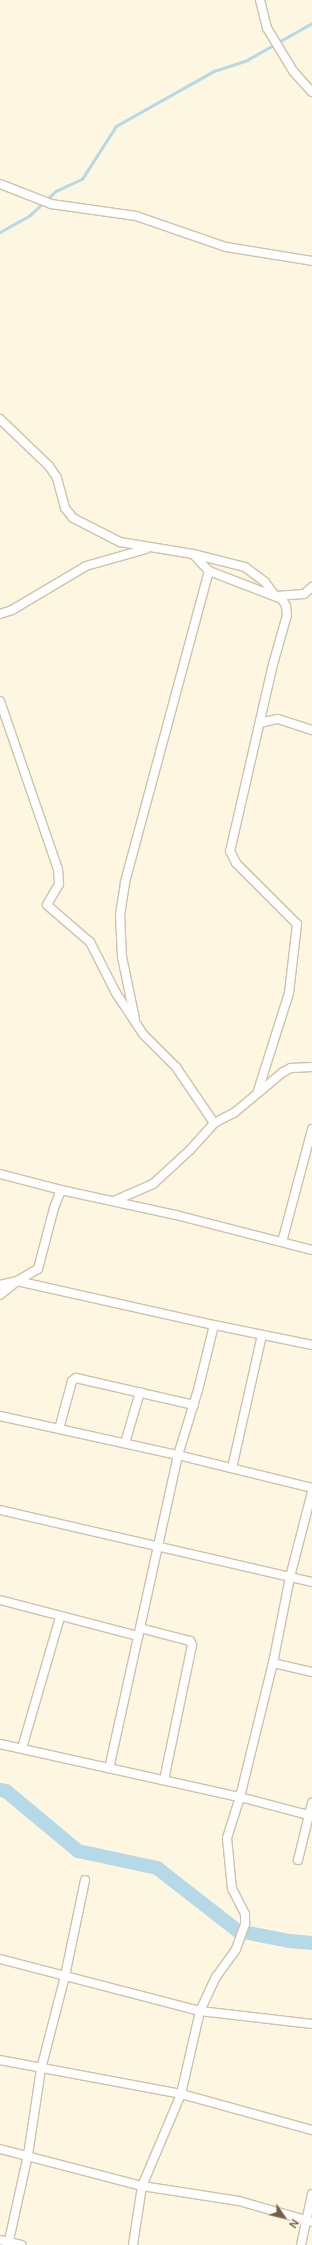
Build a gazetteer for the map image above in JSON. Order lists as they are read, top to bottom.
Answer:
{
  "north": "bottom right"
}
